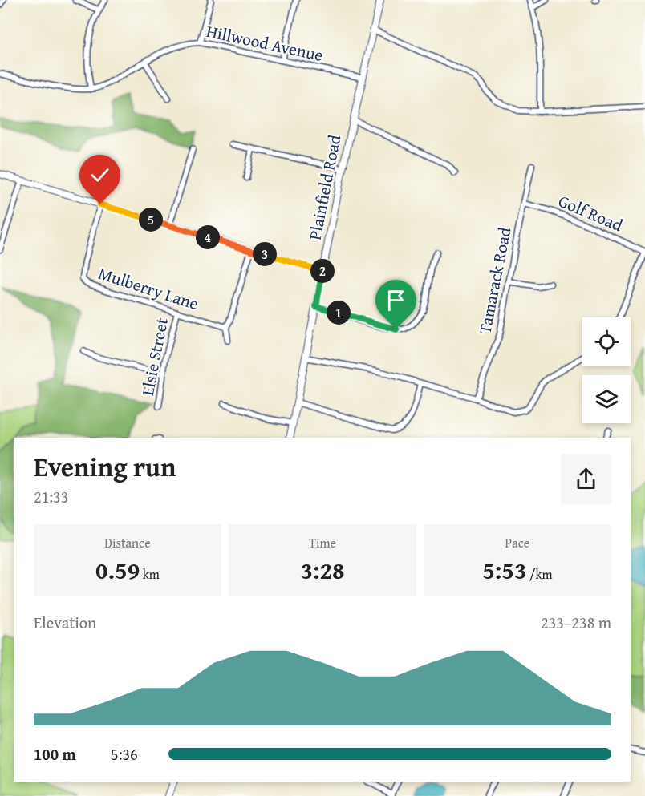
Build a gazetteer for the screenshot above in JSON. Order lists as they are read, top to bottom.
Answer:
{
  "streets": {
    "street": [
      "Hillwood Avenue",
      "Plainfield Road",
      "Golf Road",
      "Tamarack Road",
      "Mulberry Lane",
      "Elsie Street"
    ]
  },
  "crossings": [
    ["Hillwood Avenue", "Plainfield Road"],
    ["Golf Road", "Tamarack Road"],
    ["Mulberry Lane", "Elsie Street"]
  ],
  "page": {
    "pins": [
      "5",
      "4",
      "3",
      "2",
      "1"
    ],
    "heading": ["Evening run", "21:33"],
    "stats": [
      ["Distance", "0.59 km"],
      ["Time", "3:28"],
      ["Pace", "5:53 /km"]
    ],
    "chart": ["Elevation", "233–238 m"],
    "list": [
      {
        "name": "100 m",
        "note": "5:36"
      }
    ]
  }
}
